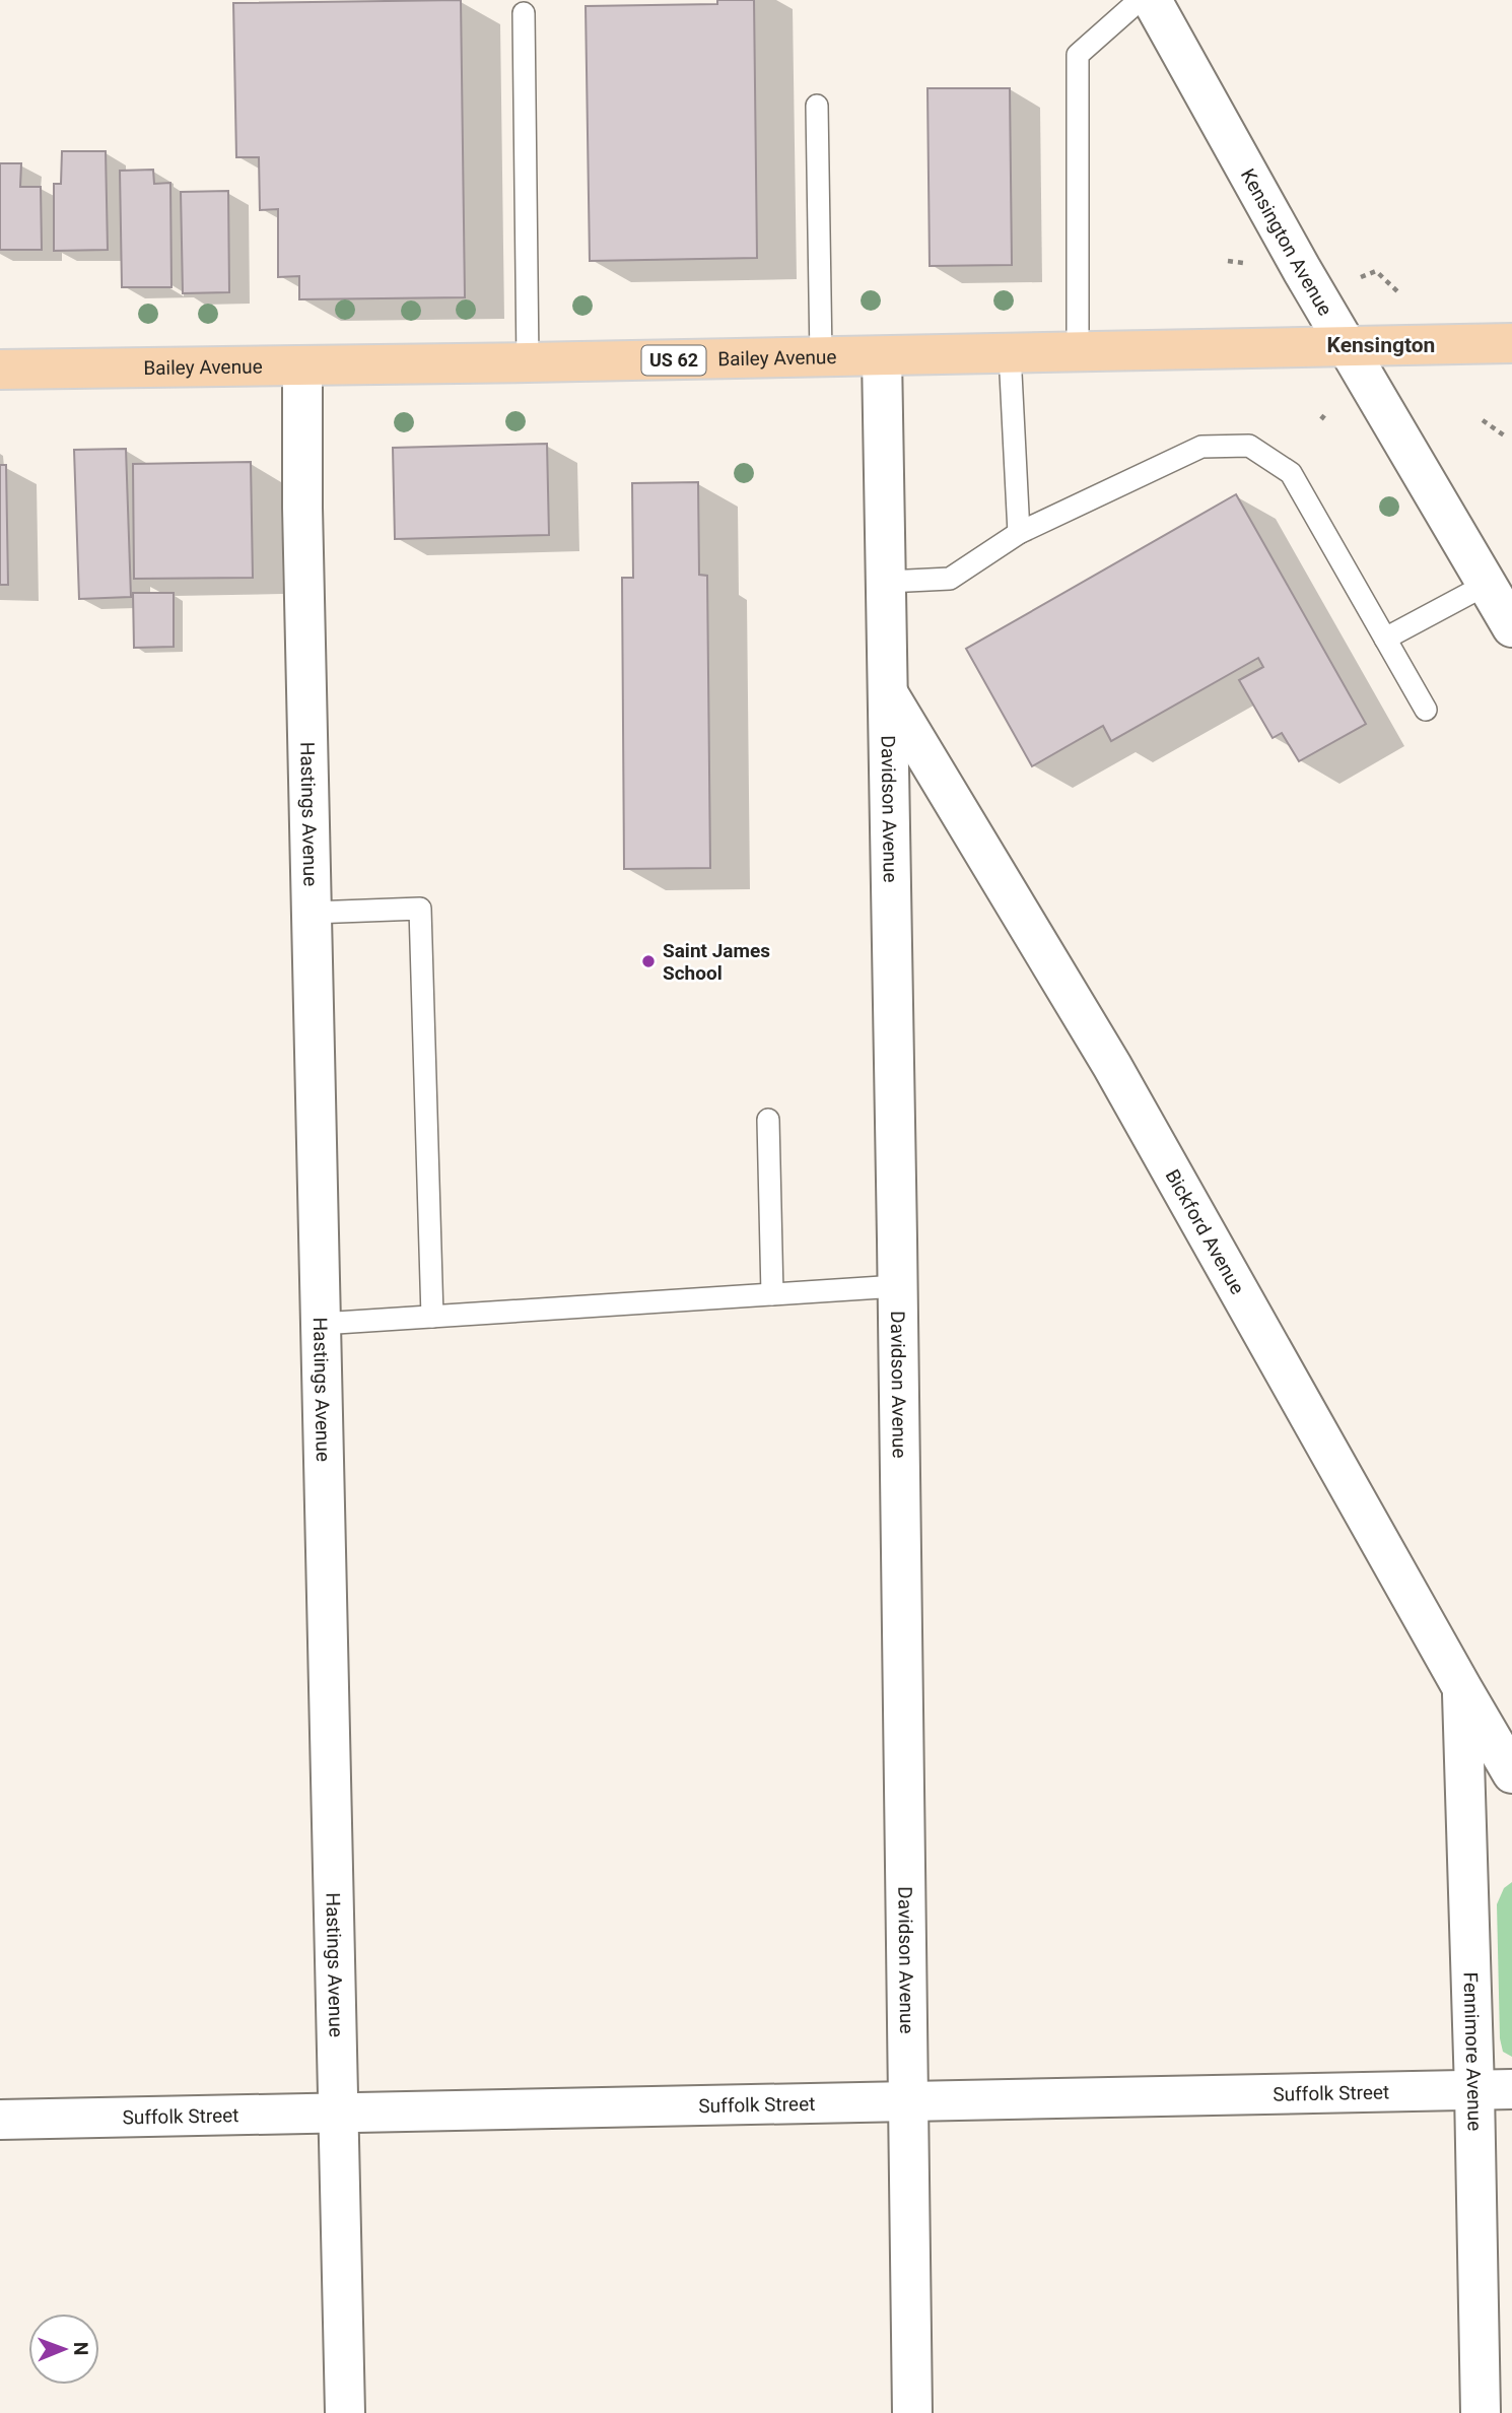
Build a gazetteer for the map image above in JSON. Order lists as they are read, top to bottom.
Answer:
{
  "streets": {
    "main road": ["Bailey Avenue", "US 62"],
    "street": [
      "Kensington Avenue",
      "Davidson Avenue",
      "Hastings Avenue",
      "Bickford Avenue",
      "Fennimore Avenue",
      "Suffolk Street"
    ]
  },
  "crossings": [
    ["Kensington Avenue", "Bailey Avenue"],
    ["Bailey Avenue", "Davidson Avenue"],
    ["Bailey Avenue", "Hastings Avenue"],
    ["Davidson Avenue", "Bickford Avenue"],
    ["Davidson Avenue", "Suffolk Street"],
    ["Hastings Avenue", "Suffolk Street"],
    ["Bickford Avenue", "Fennimore Avenue"],
    ["Fennimore Avenue", "Suffolk Street"]
  ],
  "districts": ["Kensington"],
  "places": ["Saint James School"],
  "north": "right"
}
